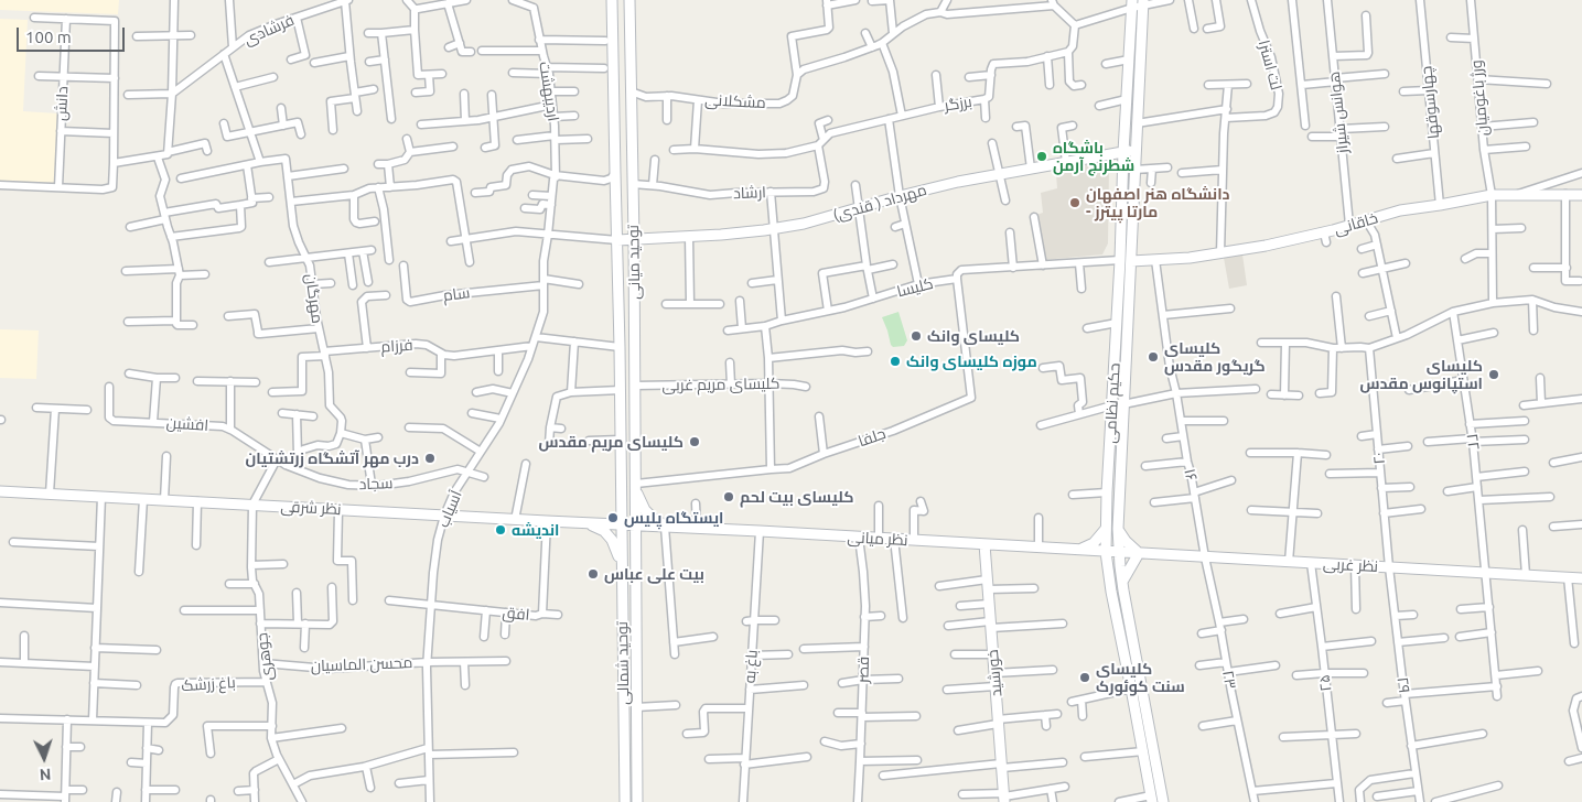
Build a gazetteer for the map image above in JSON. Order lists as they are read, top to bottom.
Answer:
{
  "streets": {
    "main road": [
      "مهرداد ( قندی)",
      "خاقانی",
      "توحید میانی",
      "حکیم نظامی",
      "نظر شرقی",
      "نظر میانی",
      "نظر غربی",
      "توحید شمالی",
      "خورشید"
    ],
    "street": [
      "فرشادی",
      "لت استرا",
      "اردیبهشت",
      "ورژ باغومیان",
      "مشکلانی",
      "چهارسوقها",
      "دانش",
      "برزگر",
      "هوانس شیراز",
      "ارشاد",
      "کلیسا",
      "سام",
      "مهرگان",
      "فرزام",
      "کلیسای مریم غربی",
      "افشین",
      "جلفا",
      "۲۲",
      "۲۰",
      "۱۶",
      "سجاد",
      "آسیاب",
      "افق",
      "جوهری",
      "محسن الماسیان",
      "باغ به",
      "قصر",
      "۲۳",
      "۲۵",
      "باغ زرشک",
      "۲۹"
    ]
  },
  "crossings": [
    ["اردیبهشت", "آسیاب"],
    ["ورژ باغومیان", "خاقانی"],
    ["مشکلانی", "توحید میانی"],
    ["چهارسوقها", "خاقانی"],
    ["هوانس شیراز", "خاقانی"],
    ["ارشاد", "توحید میانی"],
    ["مهرداد ( قندی)", "توحید میانی"],
    ["مهرداد ( قندی)", "حکیم نظامی"],
    ["خاقانی", "کلیسا"],
    ["خاقانی", "حکیم نظامی"],
    ["خاقانی", "۱۶"],
    ["توحید میانی", "کلیسای مریم غربی"],
    ["توحید میانی", "جلفا"],
    ["توحید میانی", "نظر شرقی"],
    ["توحید میانی", "نظر میانی"],
    ["توحید میانی", "توحید شمالی"],
    ["کلیسا", "حکیم نظامی"],
    ["کلیسا", "جلفا"],
    ["سام", "آسیاب"],
    ["مهرگان", "فرزام"],
    ["فرزام", "آسیاب"],
    ["حکیم نظامی", "نظر میانی"],
    ["حکیم نظامی", "نظر غربی"],
    ["افشین", "سجاد"],
    ["۲۲", "نظر غربی"],
    ["۲۰", "نظر غربی"],
    ["۲۰", "۲۹"],
    ["۱۶", "نظر غربی"],
    ["۱۶", "۲۳"],
    ["سجاد", "آسیاب"],
    ["نظر شرقی", "آسیاب"],
    ["نظر شرقی", "نظر میانی"],
    ["نظر شرقی", "افق"],
    ["نظر شرقی", "جوهری"],
    ["نظر شرقی", "توحید شمالی"],
    ["آسیاب", "افق"],
    ["آسیاب", "محسن الماسیان"],
    ["نظر میانی", "نظر غربی"],
    ["نظر میانی", "توحید شمالی"],
    ["نظر میانی", "باغ به"],
    ["نظر میانی", "قصر"],
    ["نظر میانی", "خورشید"],
    ["نظر غربی", "۲۳"],
    ["نظر غربی", "۲۵"],
    ["نظر غربی", "۲۹"],
    ["جوهری", "محسن الماسیان"],
    ["جوهری", "باغ زرشک"]
  ],
  "places": [
    "باشگاه شطرنج آرمن",
    "دانشگاه هنر اصفهان - مارتا پیترز",
    "کلیسای وانک",
    "کلیسای گریگور مقدس",
    "موزه کلیسای وانک",
    "کلیسای استپانوس مقدس",
    "کلیسای مریم مقدس",
    "درب مهر آتشگاه زرتشتیان",
    "کلیسای بیت لحم",
    "ایستگاه پلیس",
    "اندیشه",
    "بیت علی عباس",
    "کلیسای سنت کوئورک"
  ],
  "scale_bar": "100 m",
  "north": "bottom"
}
